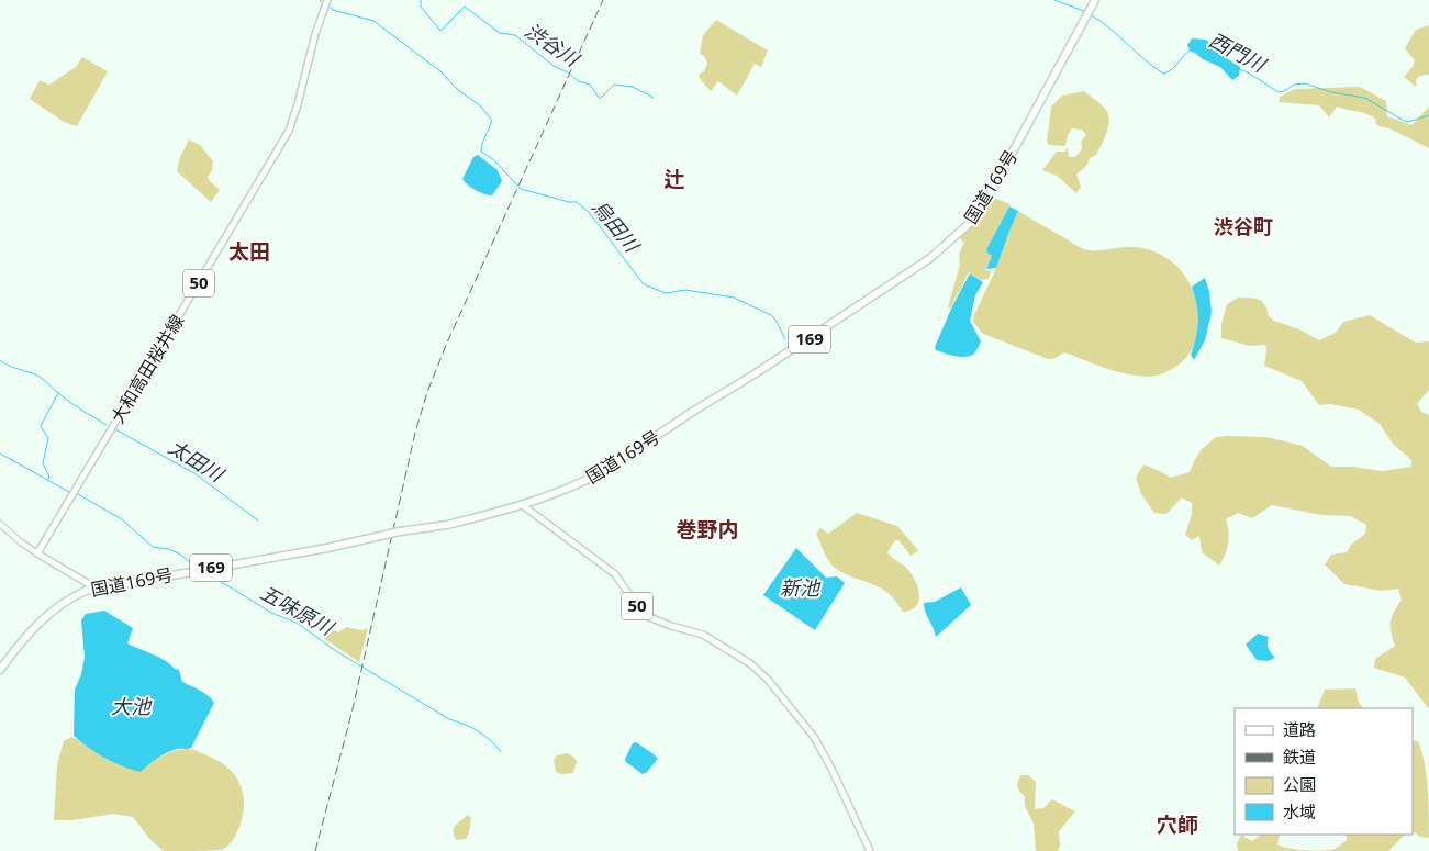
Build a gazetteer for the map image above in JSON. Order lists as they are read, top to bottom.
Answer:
{
  "streets": {
    "highway": ["国道169号", "169"],
    "main road": ["50", "大和高田桜井線"]
  },
  "crossings": [
    ["国道169号", "50"]
  ],
  "districts": [
    "辻",
    "渋谷町",
    "太田",
    "巻野内",
    "穴師"
  ],
  "water": [
    "渋谷川",
    "西門川",
    "烏田川",
    "太田川",
    "新池",
    "五味原川",
    "大池"
  ],
  "legend": [
    "道路",
    "鉄道",
    "公園",
    "水域"
  ]
}
